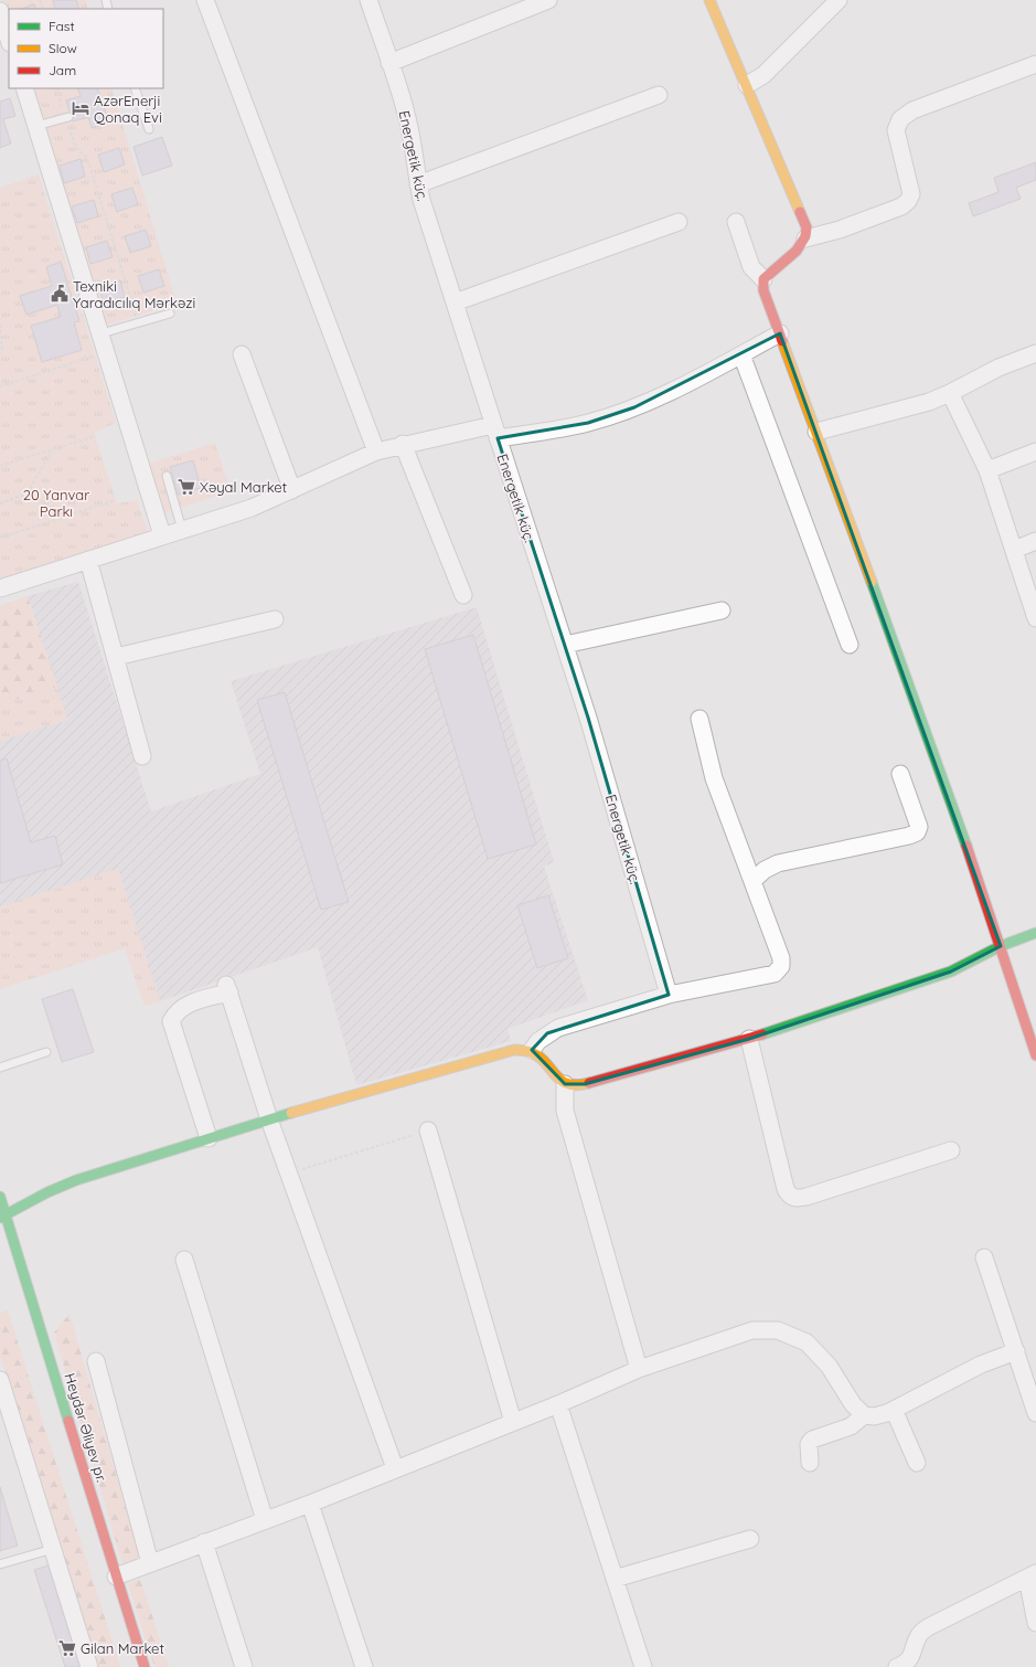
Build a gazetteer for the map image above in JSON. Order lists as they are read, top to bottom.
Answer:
{
  "streets": {
    "street": ["Energetik küç.", "Heydər Əliyev pr."]
  },
  "parks": ["20 Yanvar Parkı"],
  "places": {
    "hotel": ["AzərEnerji Qonaq Evi"],
    "public building": ["Texniki Yaradıcılıq Mərkəzi"],
    "supermarket": ["Xəyal Market", "Gilan Market"]
  },
  "legend": ["Fast", "Slow", "Jam"]
}
